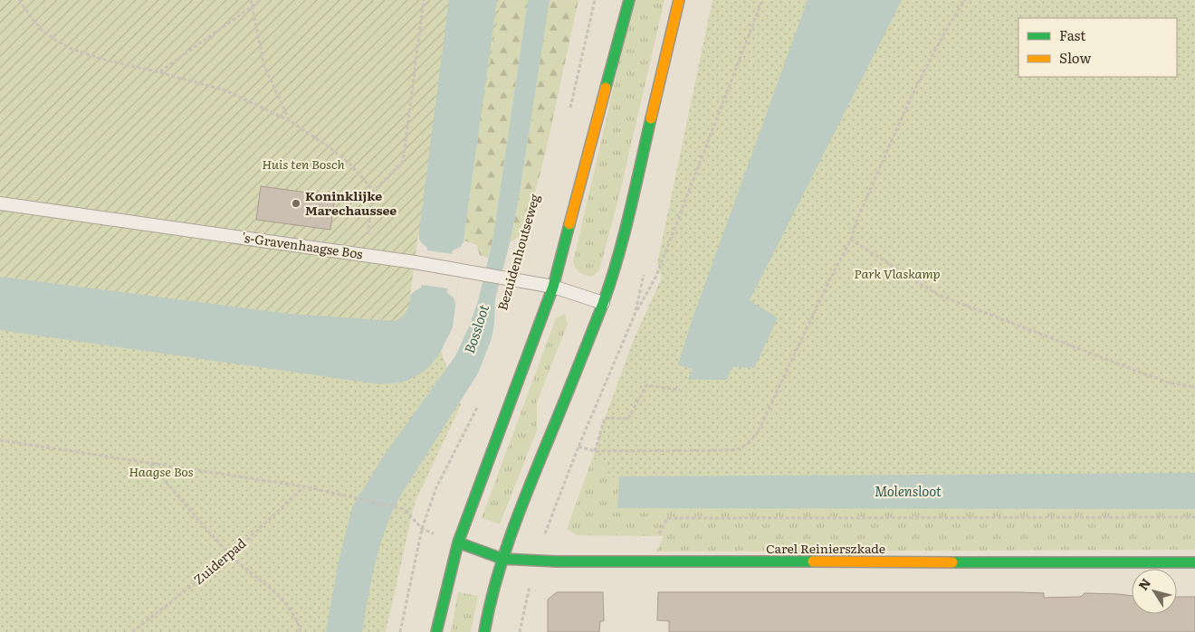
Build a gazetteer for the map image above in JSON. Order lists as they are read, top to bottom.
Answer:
{
  "streets": {
    "main road": ["Carel Reinierszkade"],
    "lane": ["'s-Gravenhaagse Bos"],
    "path": ["Zuiderpad"]
  },
  "water": ["Bossloot", "Molensloot"],
  "parks": ["Huis ten Bosch", "Park Vlaskamp", "Haagse Bos"],
  "places": ["Koninklijke Marechaussee"],
  "legend": ["Fast", "Slow"],
  "north": "top left"
}
